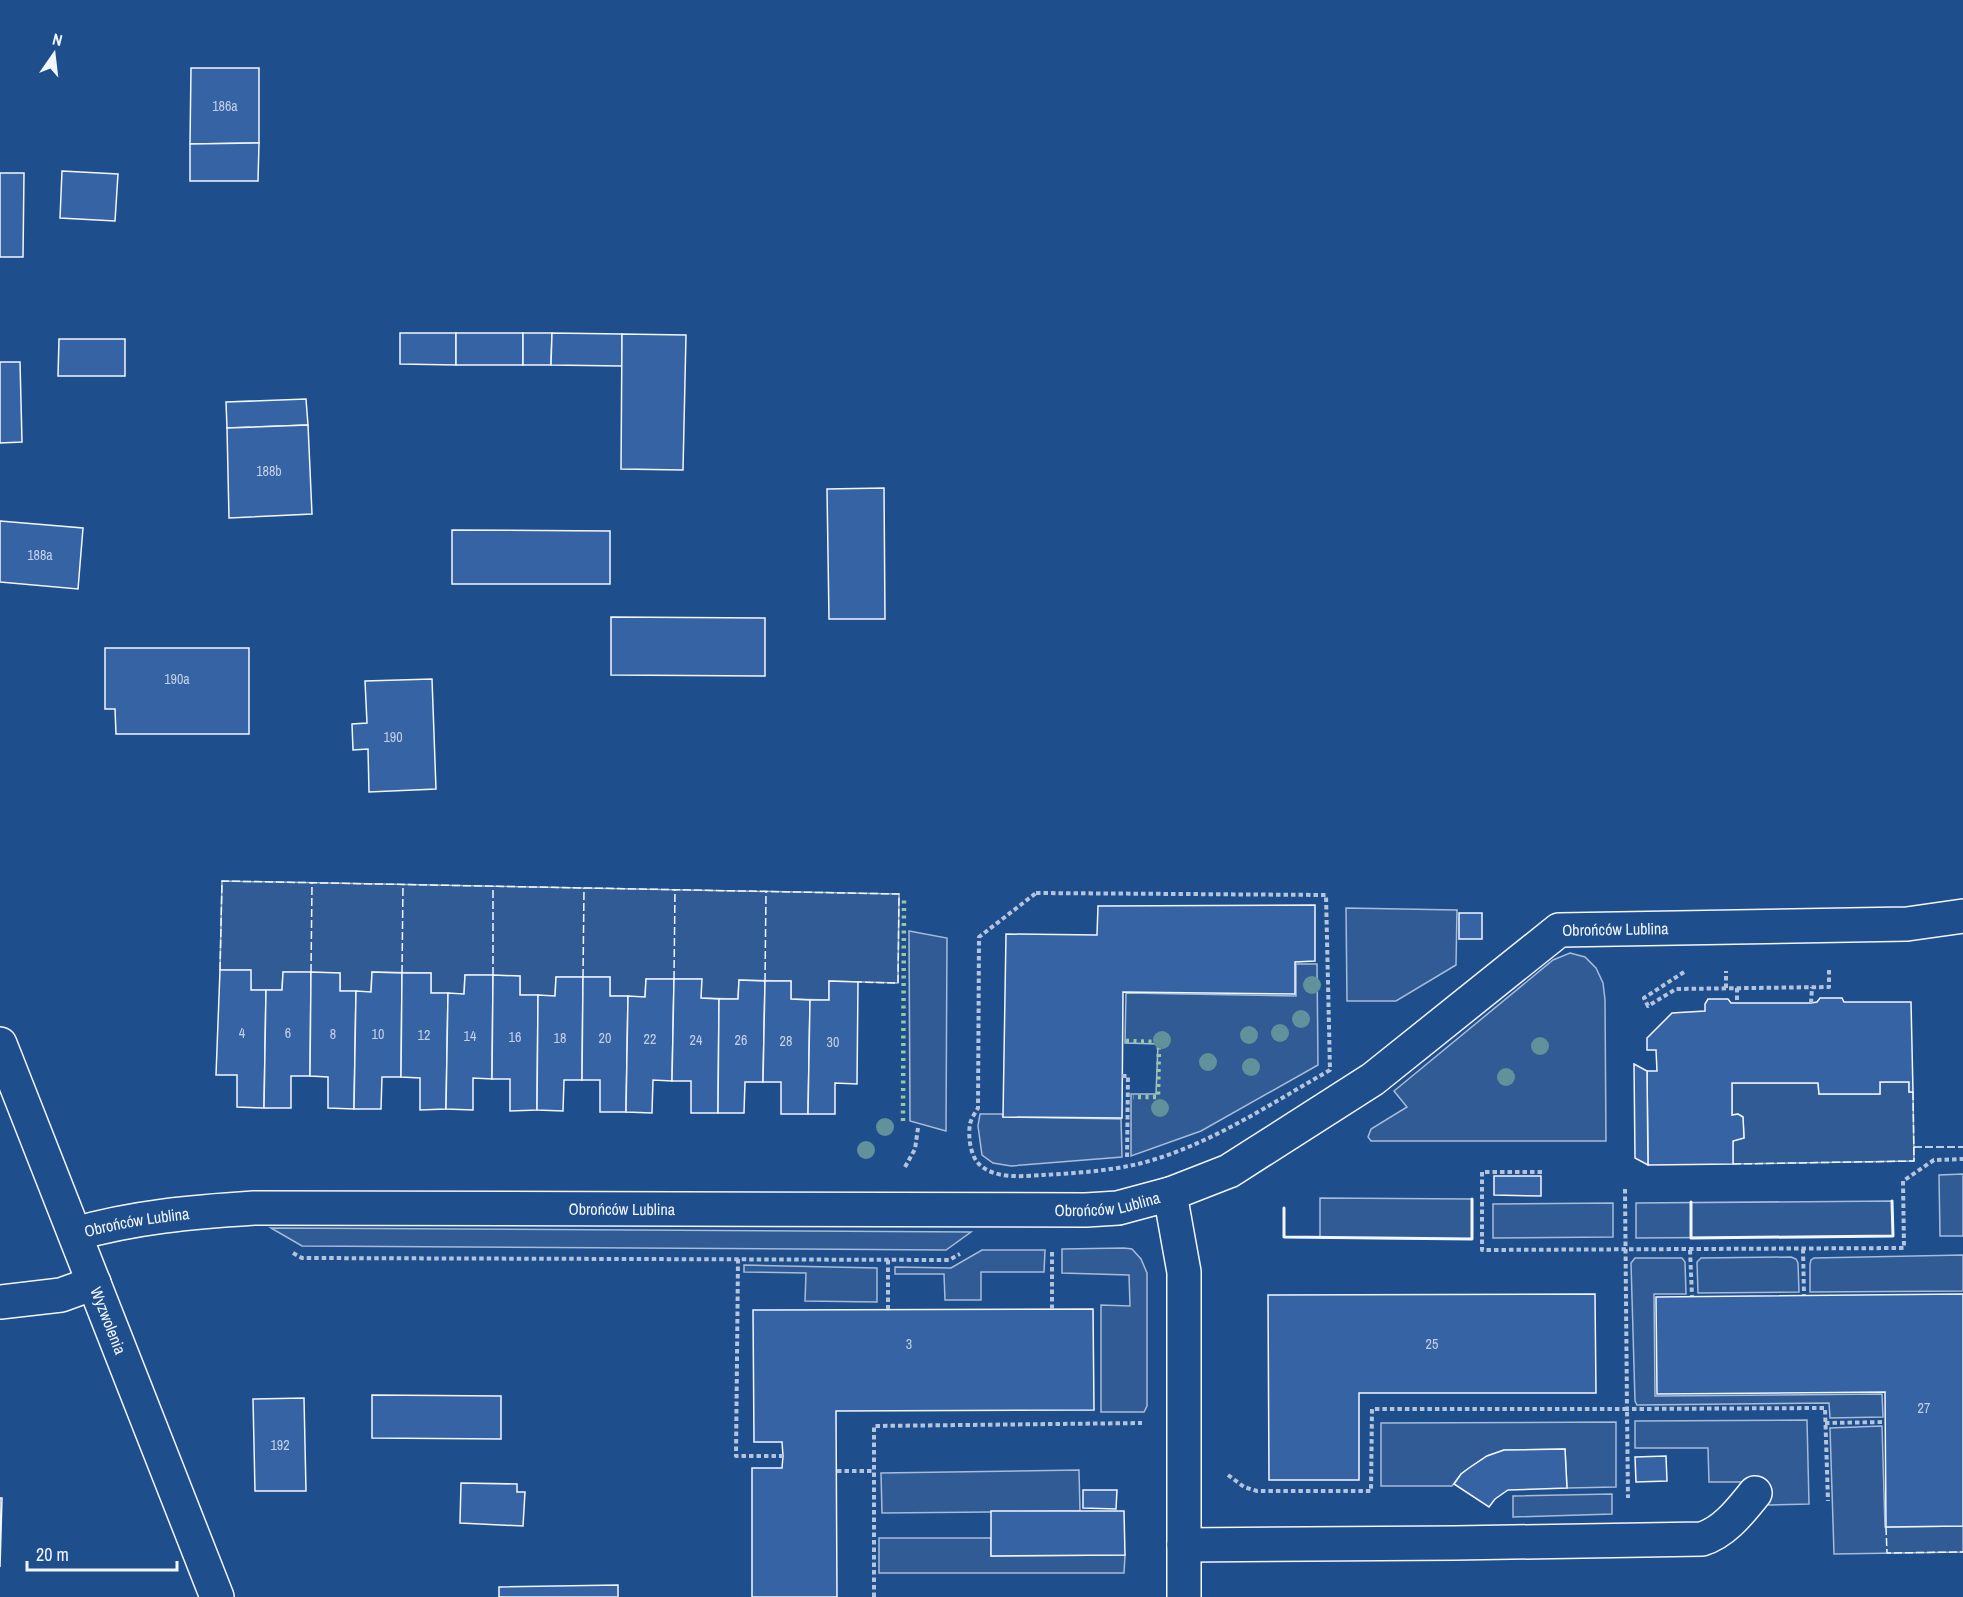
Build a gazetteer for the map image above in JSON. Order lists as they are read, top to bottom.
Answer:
{
  "streets": {
    "street": ["Obrońców Lublina", "Wyzwolenia"]
  },
  "crossings": [
    ["Obrońców Lublina", "Wyzwolenia"]
  ],
  "house_numbers": [
    "186a",
    "188b",
    "188a",
    "190a",
    "190",
    "4",
    "6",
    "8",
    "10",
    "12",
    "14",
    "16",
    "18",
    "20",
    "22",
    "24",
    "26",
    "28",
    "30",
    "3",
    "25",
    "27",
    "192"
  ],
  "scale_bar": "20 m",
  "north": "top"
}
